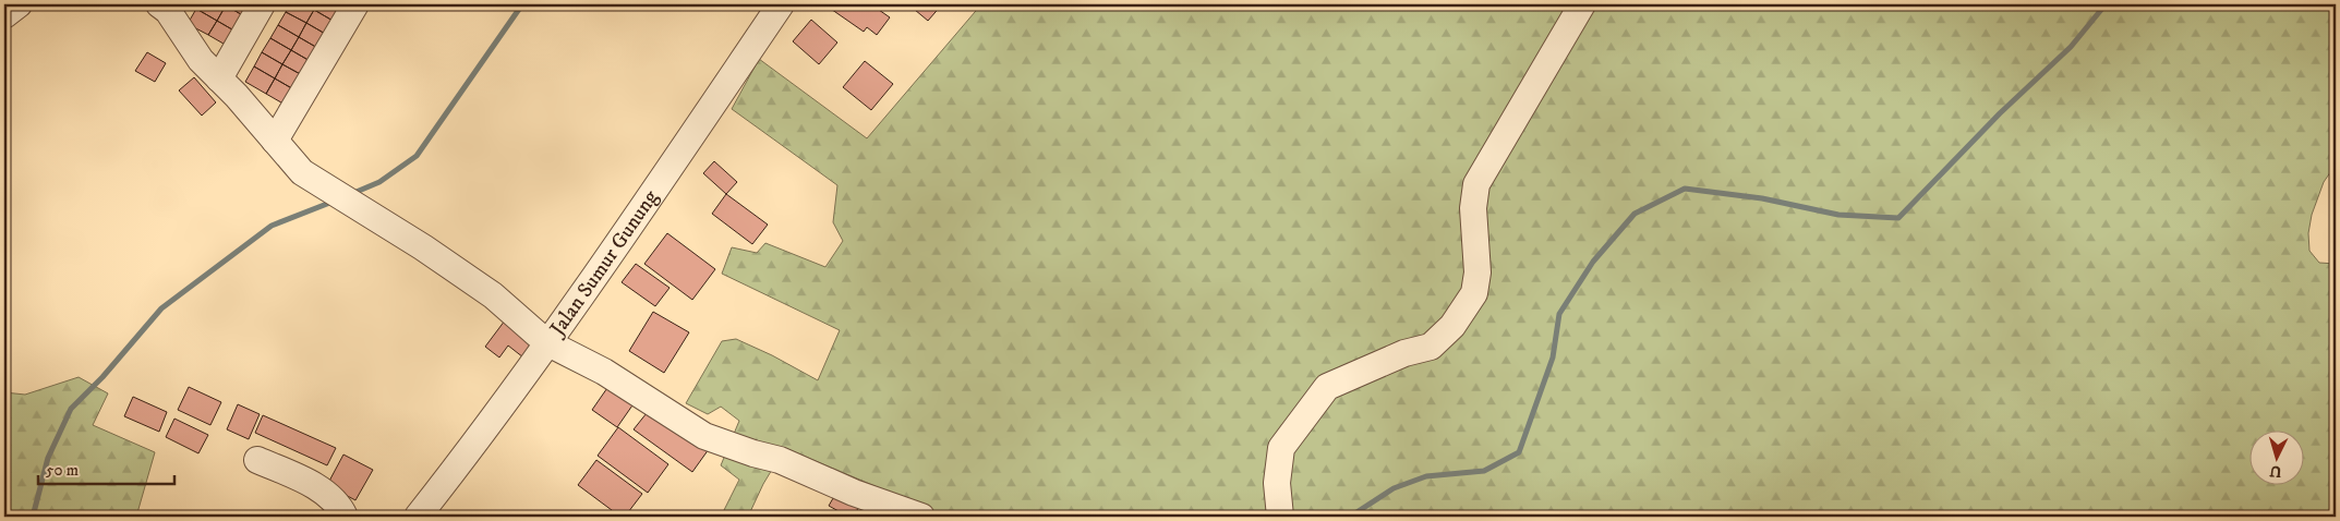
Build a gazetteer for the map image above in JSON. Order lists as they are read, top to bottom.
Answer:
{
  "streets": {
    "street": ["Jalan Sumur Gunung"]
  },
  "scale_bar": "50 m",
  "north": "bottom"
}
